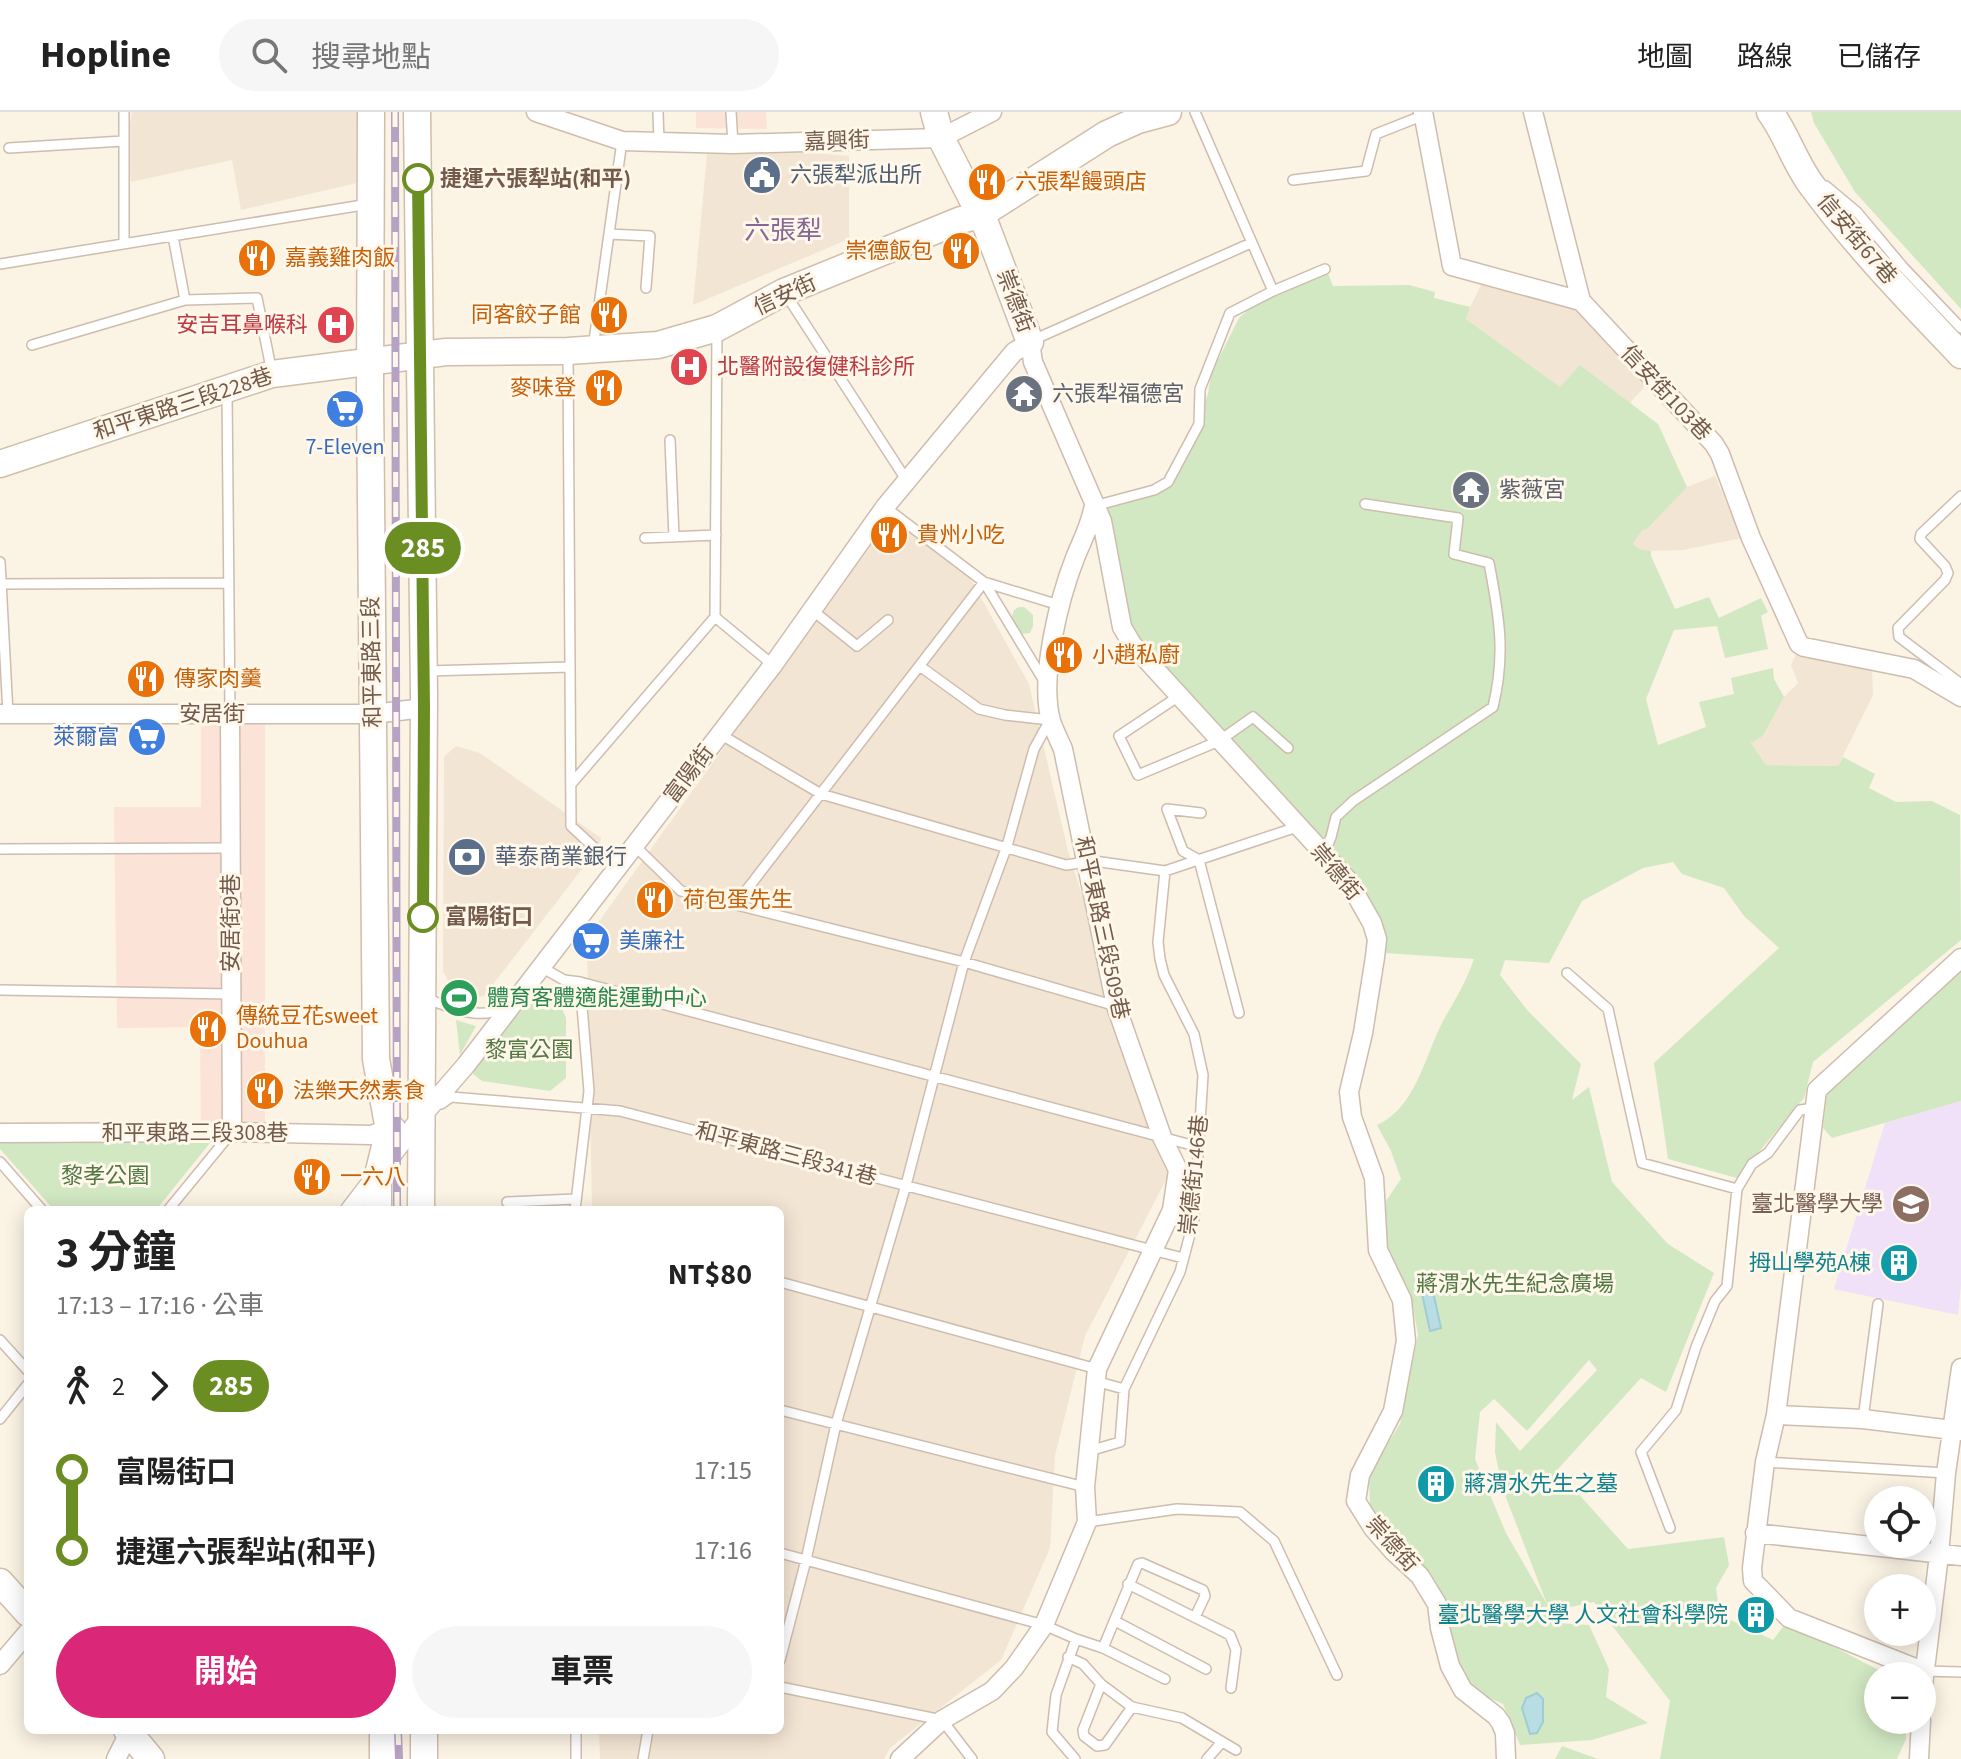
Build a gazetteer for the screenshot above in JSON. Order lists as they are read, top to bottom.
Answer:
{
  "streets": {
    "main road": [
      "信安街67巷",
      "信安街",
      "崇德街",
      "和平東路三段228巷",
      "和平東路三段"
    ],
    "street": [
      "嘉興街",
      "信安街103巷",
      "安居街",
      "富陽街",
      "安居街9巷",
      "和平東路三段509巷",
      "和平東路三段308巷",
      "和平東路三段341巷"
    ],
    "lane": ["崇德街146巷"]
  },
  "crossings": [
    ["嘉興街", "崇德街"],
    ["信安街", "崇德街"],
    ["信安街", "和平東路三段228巷"],
    ["信安街", "和平東路三段"],
    ["崇德街", "富陽街"],
    ["和平東路三段228巷", "和平東路三段"],
    ["和平東路三段", "安居街"],
    ["和平東路三段", "富陽街"],
    ["和平東路三段", "和平東路三段308巷"],
    ["和平東路三段", "和平東路三段341巷"],
    ["安居街", "安居街9巷"],
    ["富陽街", "和平東路三段341巷"],
    ["安居街9巷", "和平東路三段308巷"],
    ["和平東路三段509巷", "和平東路三段341巷"],
    ["和平東路三段509巷", "崇德街146巷"],
    ["和平東路三段308巷", "和平東路三段341巷"],
    ["和平東路三段341巷", "崇德街146巷"]
  ],
  "districts": ["六張犁"],
  "parks": ["黎富公園", "黎孝公園", "蔣渭水先生紀念廣場"],
  "places": {
    "public building": ["六張犁派出所"],
    "other": ["捷運六張犁站(和平)", "富陽街口"],
    "restaurant": [
      "六張犁饅頭店",
      "崇德飯包",
      "嘉義雞肉飯",
      "同客餃子館",
      "麥味登",
      "貴州小吃",
      "小趙私廚",
      "傳家肉羹",
      "荷包蛋先生",
      "傳統豆花sweet Douhua",
      "法樂天然素食",
      "一六八"
    ],
    "hospital": ["安吉耳鼻喉科", "北醫附設復健科診所"],
    "temple": ["六張犁福德宮", "紫薇宮"],
    "supermarket": ["7-Eleven", "萊爾富", "美廉社"],
    "bank": ["華泰商業銀行"],
    "sports": ["體育客體適能運動中心"],
    "school or university": ["臺北醫學大學"],
    "building": ["拇山學苑A棟", "蔣渭水先生之墓", "臺北醫學大學 人文社會科學院"]
  },
  "lines": ["bus line 285"],
  "page": {
    "header": "Hopline",
    "search": "搜尋地點",
    "nav": ["地圖", "路線", "已儲存"],
    "on_map": "285",
    "heading": ["3 分鐘", "17:13 – 17:16 · 公車", "NT$80"],
    "legs": ["2", "285"],
    "list": [
      {
        "name": "富陽街口",
        "value": "17:15"
      },
      {
        "name": "捷運六張犁站(和平)",
        "value": "17:16"
      }
    ],
    "map_buttons": ["+", "−"],
    "buttons": ["開始", "車票"]
  }
}
